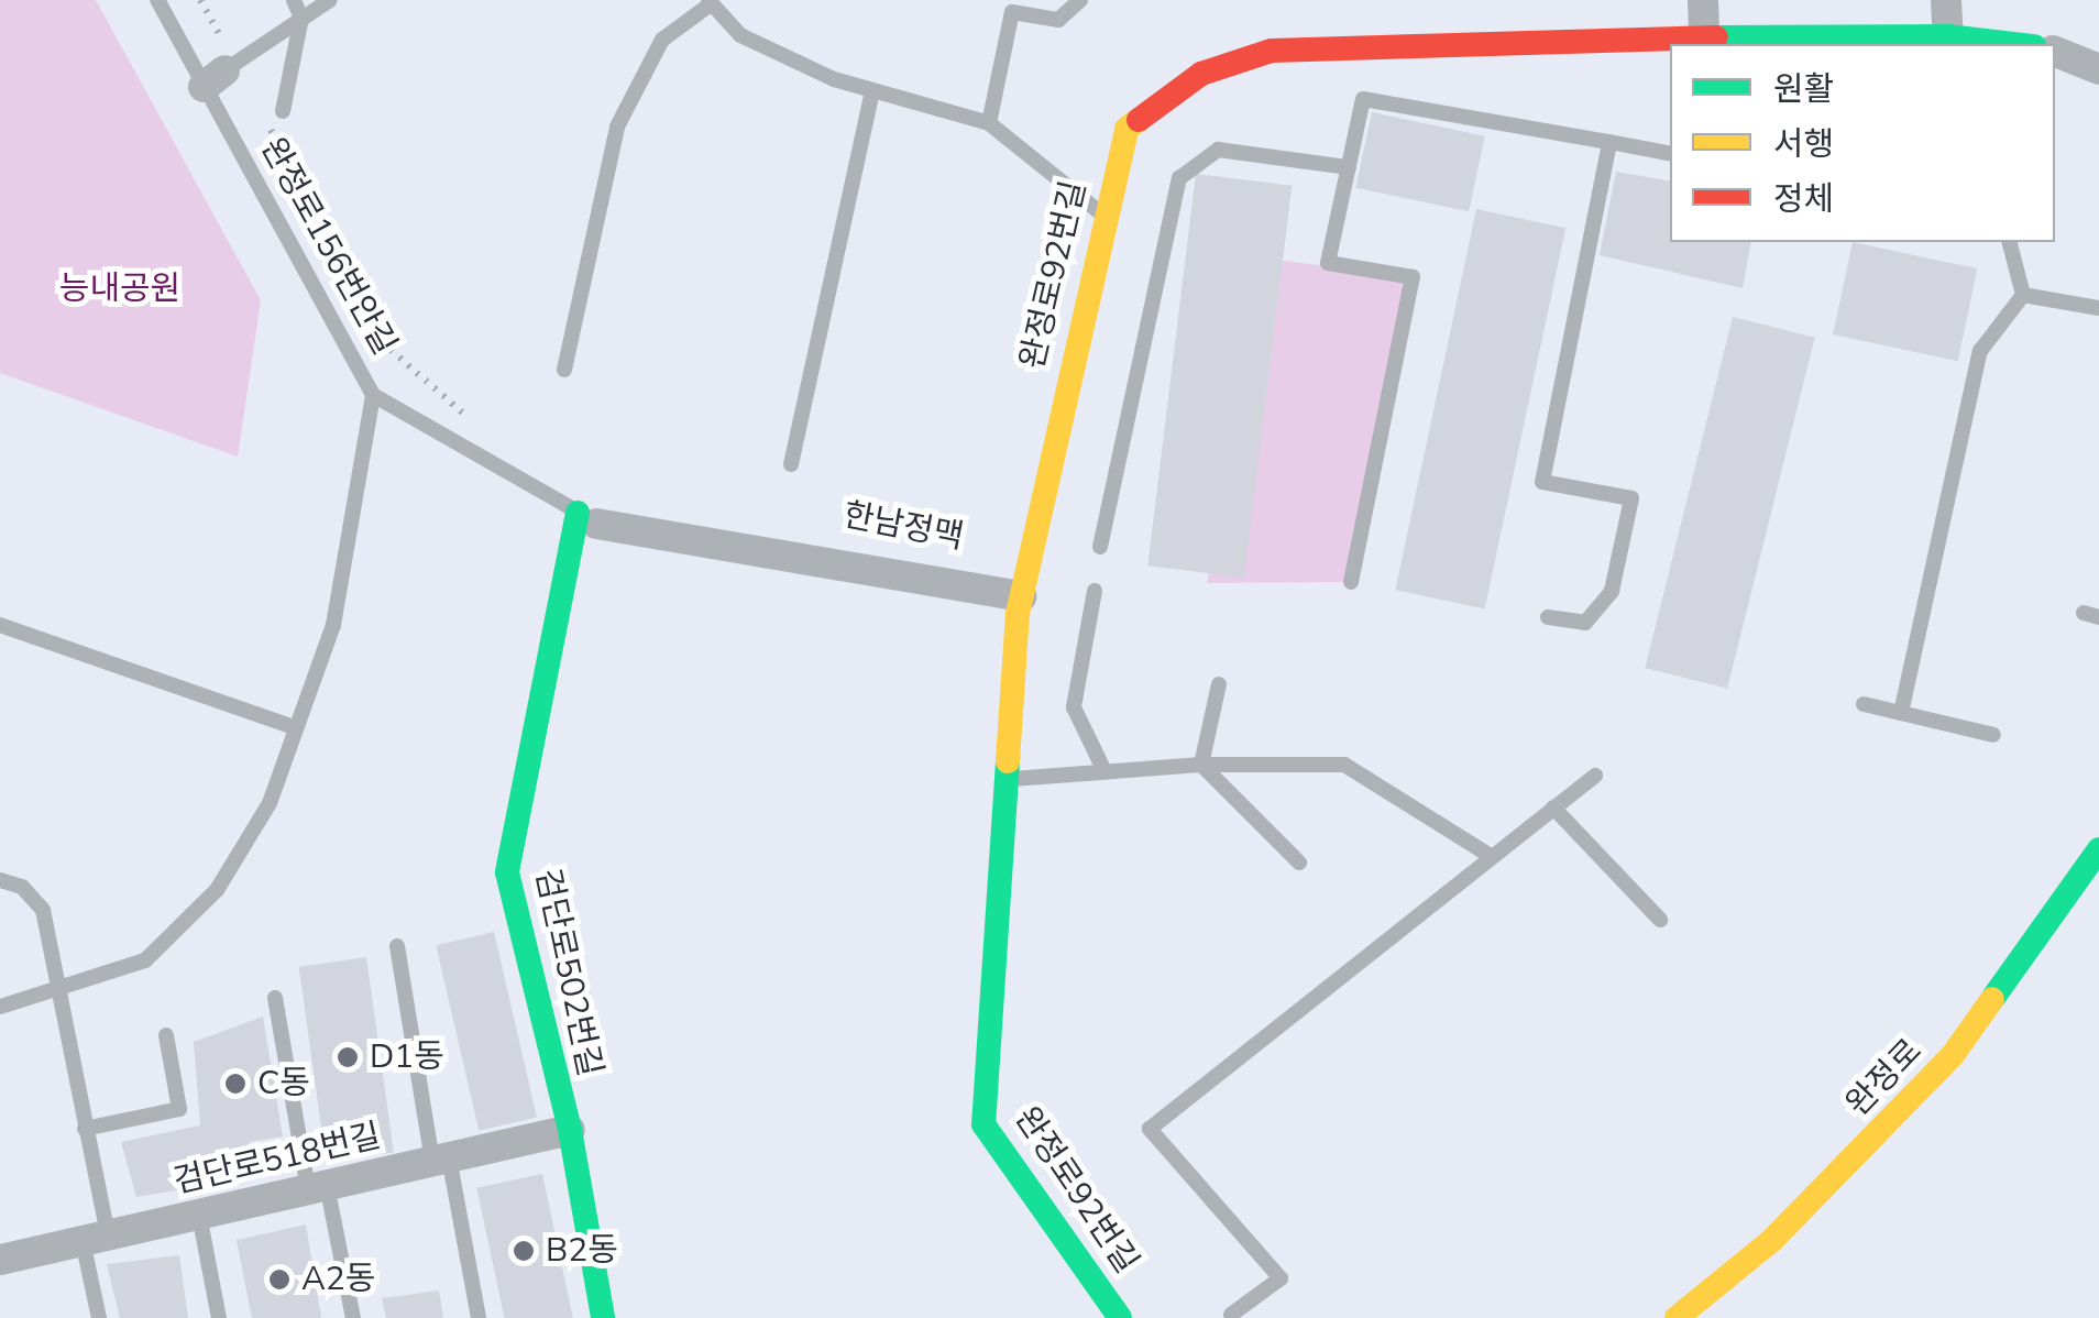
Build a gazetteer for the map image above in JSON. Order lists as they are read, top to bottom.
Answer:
{
  "streets": {
    "street": [
      "완정로92번길",
      "검단로502번길",
      "완정로",
      "검단로518번길"
    ],
    "lane": ["완정로156번안길"]
  },
  "crossings": [
    ["검단로502번길", "검단로518번길"]
  ],
  "parks": ["능내공원"],
  "places": [
    "D1동",
    "C동",
    "B2동",
    "A2동"
  ],
  "legend": ["원활", "서행", "정체"]
}
